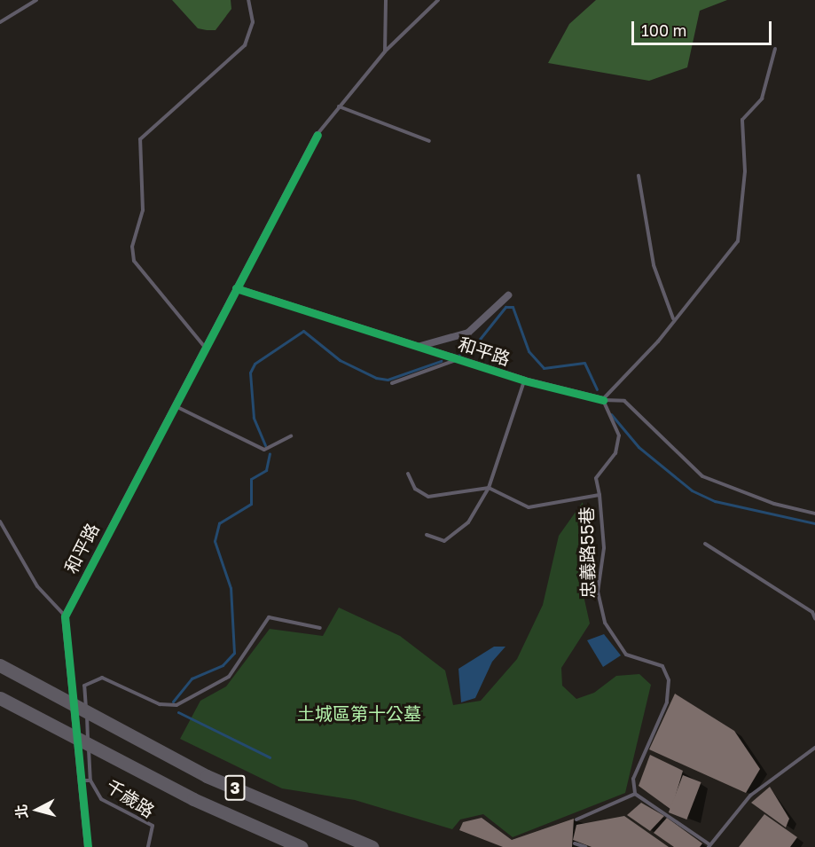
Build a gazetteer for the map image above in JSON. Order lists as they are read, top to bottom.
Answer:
{
  "streets": {
    "highway": ["3"],
    "street": ["和平路"],
    "lane": ["忠義路55巷", "千歲路"]
  },
  "crossings": [
    ["和平路", "忠義路55巷"]
  ],
  "parks": ["土城區第十公墓"],
  "scale_bar": "100 m",
  "north": "left"
}
